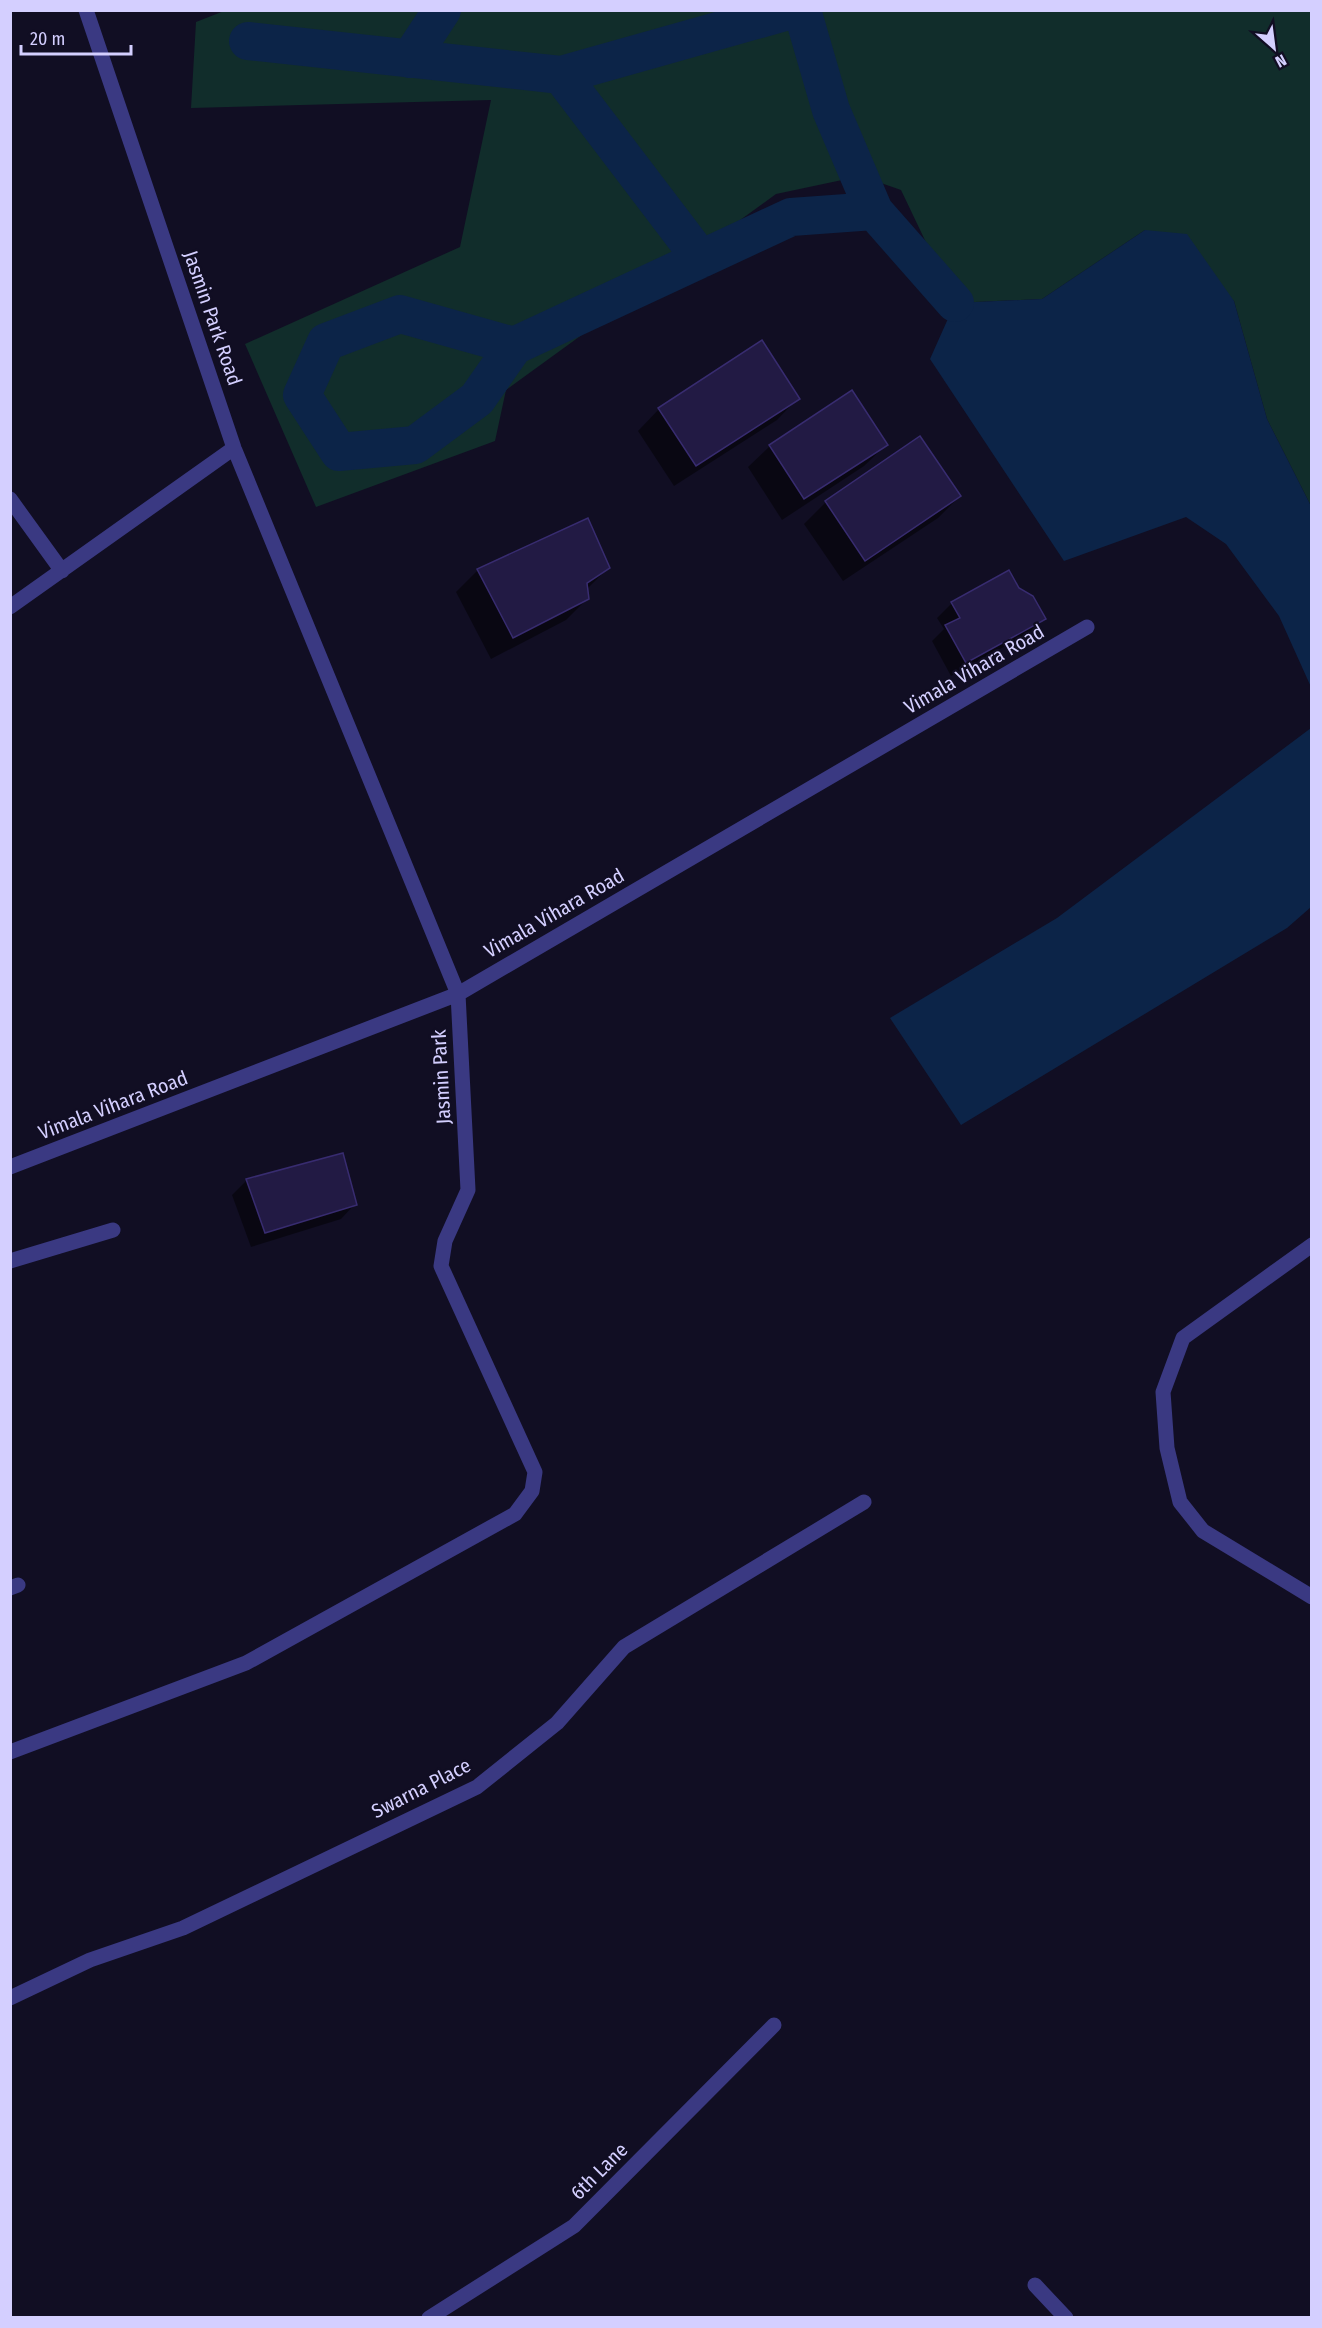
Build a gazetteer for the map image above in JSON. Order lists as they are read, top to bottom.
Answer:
{
  "streets": {
    "street": [
      "Jasmin Park Road",
      "Vimala Vihara Road",
      "Jasmin Park",
      "Swarna Place",
      "6th Lane"
    ]
  },
  "crossings": [
    ["Jasmin Park Road", "Jasmin Park"],
    ["Vimala Vihara Road", "Jasmin Park"]
  ],
  "scale_bar": "20 m",
  "north": "bottom right"
}
